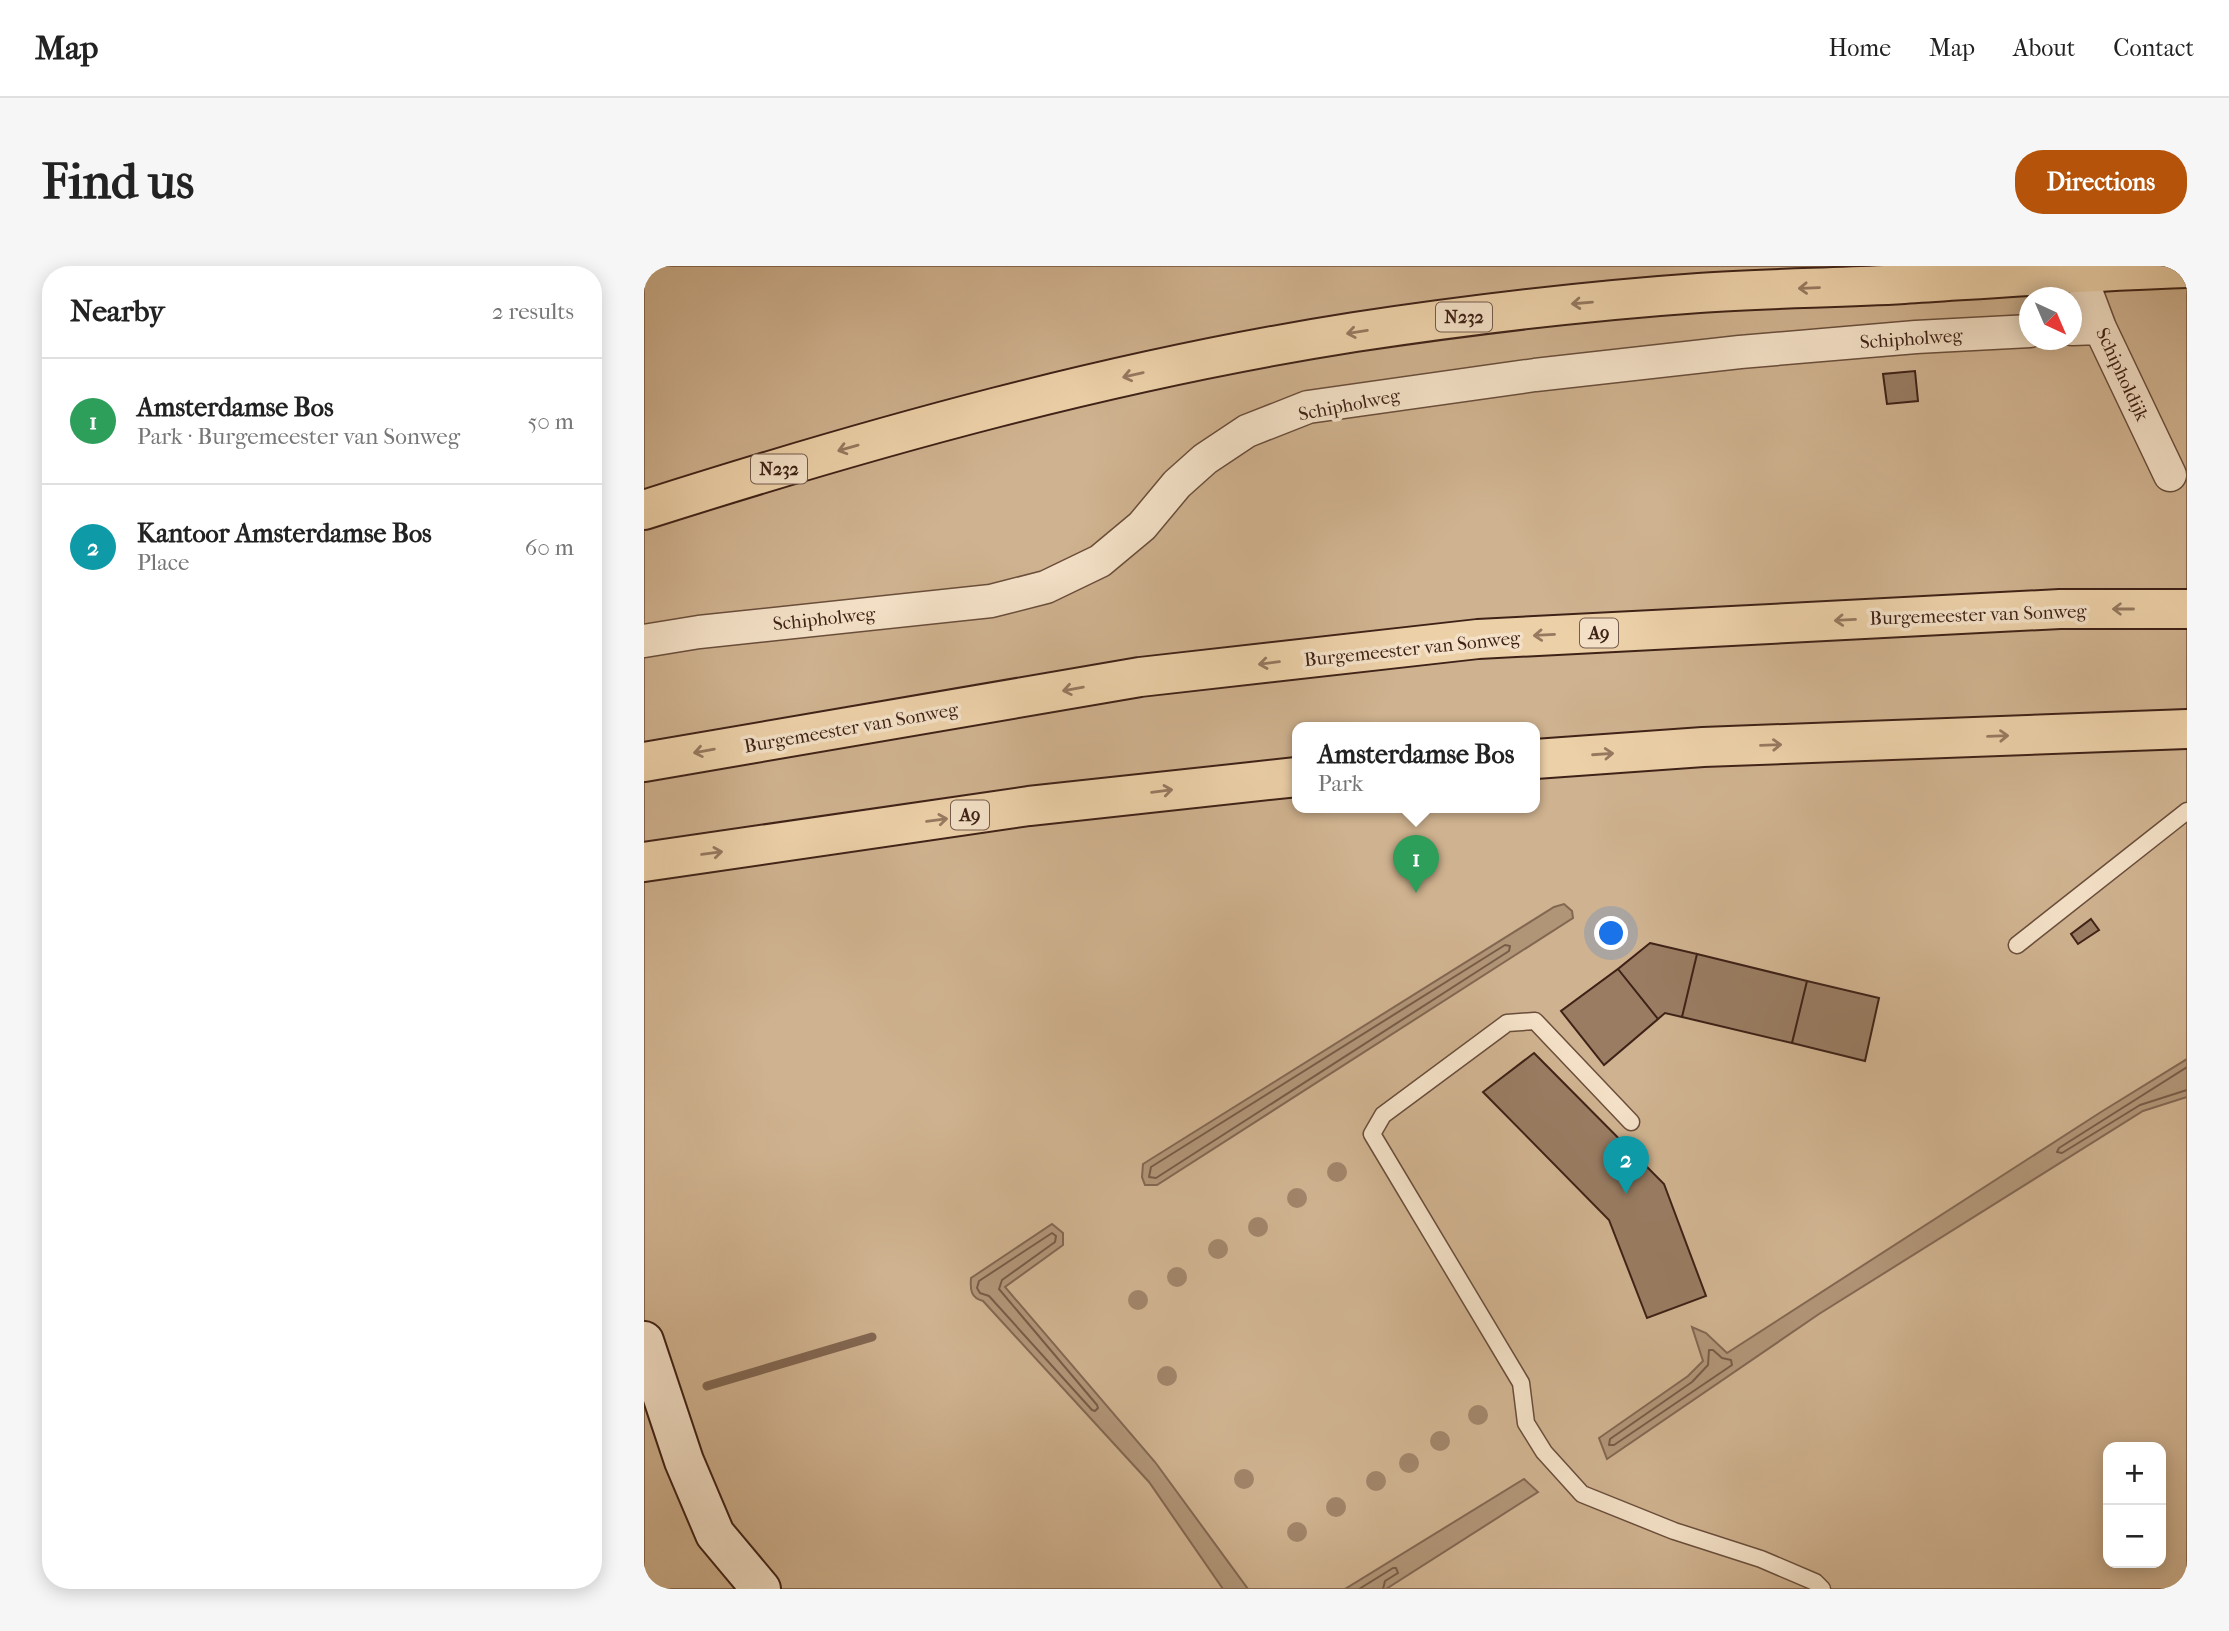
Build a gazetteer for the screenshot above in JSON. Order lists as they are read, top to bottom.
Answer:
{
  "streets": {
    "main road": ["N232", "Burgemeester van Sonweg", "A9"],
    "street": ["Schipholweg", "Schipholdijk"]
  },
  "crossings": [
    ["N232", "Schipholdijk"]
  ],
  "north": "bottom right",
  "page": {
    "header": "Map",
    "nav": [
      "Home",
      "Map",
      "About",
      "Contact"
    ],
    "buttons": "Directions",
    "title": "Find us",
    "heading": ["Nearby", "2 results"],
    "list": [
      {
        "mark": "1",
        "name": "Amsterdamse Bos",
        "note": "Park · Burgemeester van Sonweg",
        "value": "50 m"
      },
      {
        "mark": "2",
        "name": "Kantoor Amsterdamse Bos",
        "note": "Place",
        "value": "60 m"
      }
    ],
    "popup": ["Amsterdamse Bos", "Park"],
    "pins": ["1", "2"],
    "map_buttons": ["+", "−"]
  }
}
